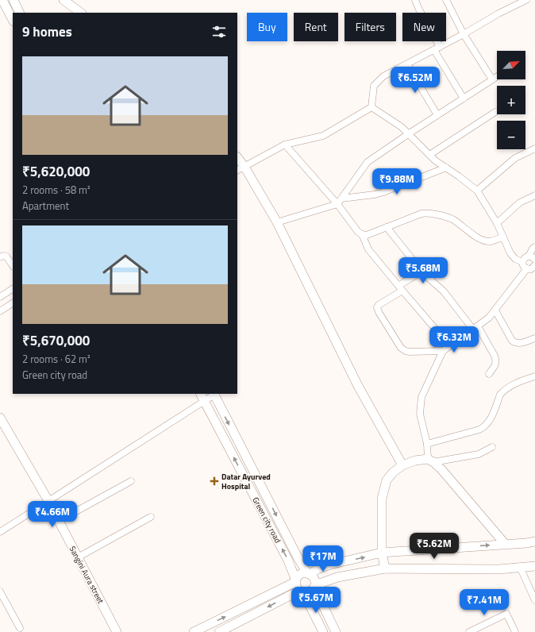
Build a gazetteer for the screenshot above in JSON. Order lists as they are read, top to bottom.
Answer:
{
  "streets": {
    "street": ["Green city road", "Sangini Aura street"]
  },
  "places": {
    "health": ["Datar Ayurved Hospital"]
  },
  "north": "top right",
  "page": {
    "chip": [
      "Buy",
      "Rent",
      "Filters",
      "New"
    ],
    "heading": "9 homes",
    "map_buttons": ["+", "−"],
    "list": [
      {
        "name": "₹5,620,000",
        "note": "2 rooms · 58 m² · Apartment"
      },
      {
        "name": "₹5,670,000",
        "note": "2 rooms · 62 m² · Green city road"
      }
    ],
    "price": [
      "₹6.52M",
      "₹9.88M",
      "₹5.68M",
      "₹6.32M",
      "₹4.66M",
      "₹5.62M",
      "₹17M",
      "₹5.67M",
      "₹7.41M"
    ]
  }
}
